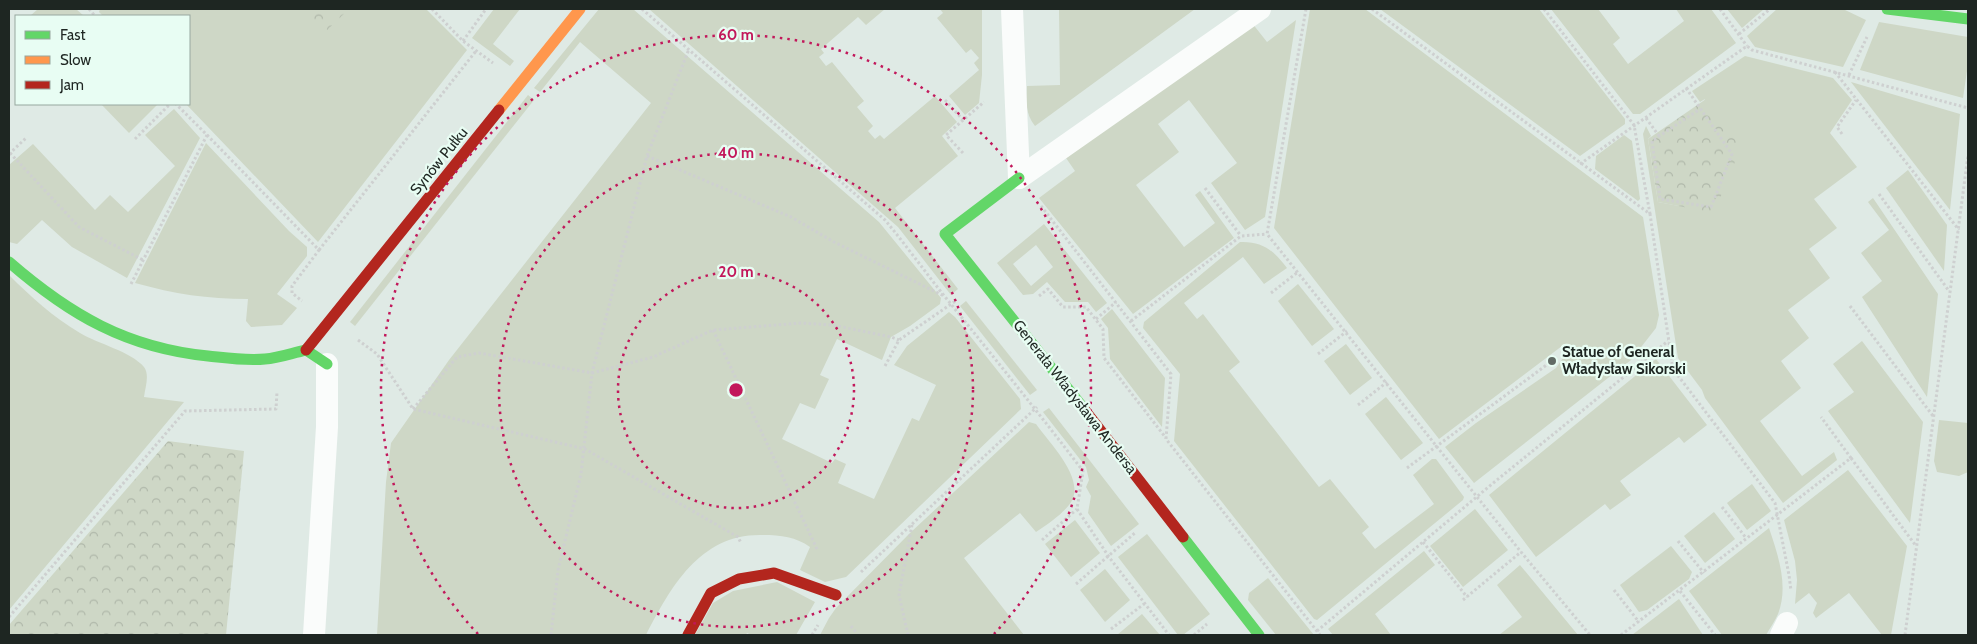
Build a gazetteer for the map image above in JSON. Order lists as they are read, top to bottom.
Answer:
{
  "streets": {
    "street": ["Synów Pułku", "Generała Władysława Andersa"]
  },
  "places": ["Statue of General Władysław Sikorski"],
  "legend": ["Fast", "Slow", "Jam"],
  "rings": ["60 m", "40 m", "20 m"]
}
